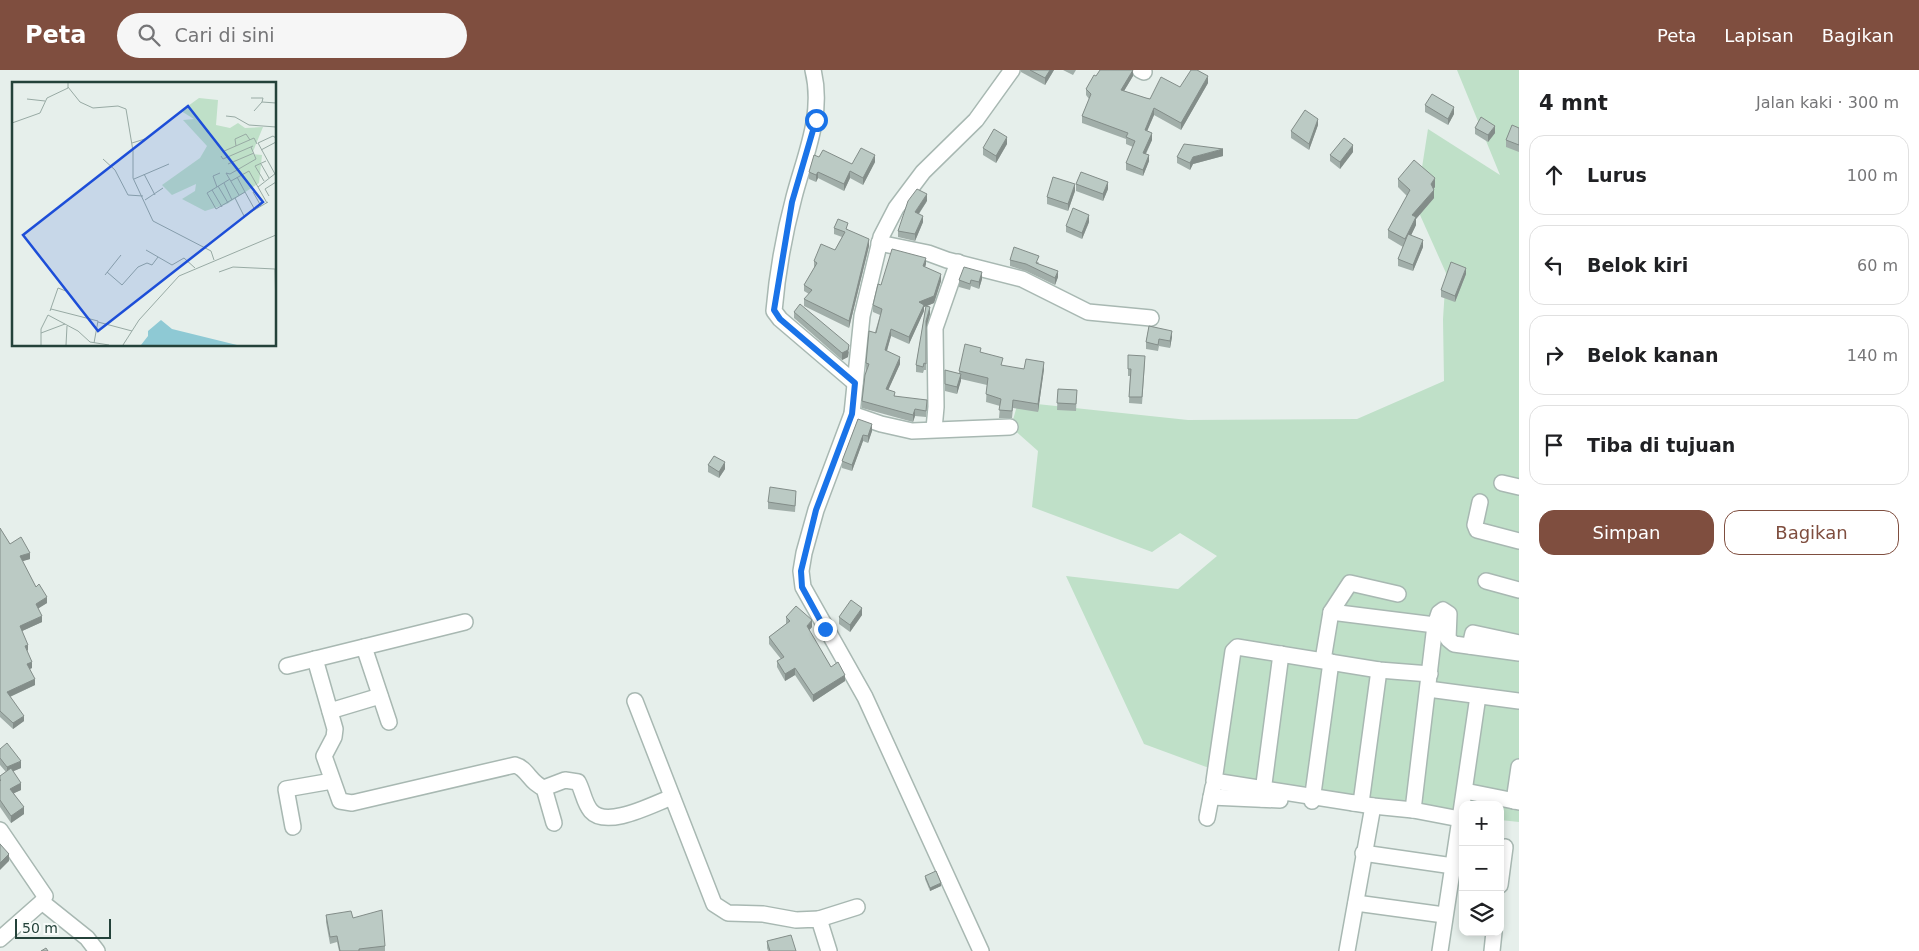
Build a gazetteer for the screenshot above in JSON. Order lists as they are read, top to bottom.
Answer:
{
  "scale_bar": "50 m",
  "page": {
    "header": "Peta",
    "search": "Cari di sini",
    "nav": ["Peta", "Lapisan", "Bagikan"],
    "heading": ["4 mnt", "Jalan kaki · 300 m"],
    "list": [
      ["Lurus", "100 m"],
      ["Belok kiri", "60 m"],
      ["Belok kanan", "140 m"],
      "Tiba di tujuan"
    ],
    "buttons": ["Simpan", "Bagikan"],
    "map_buttons": ["+", "−"],
    "scale": "50 m"
  }
}
